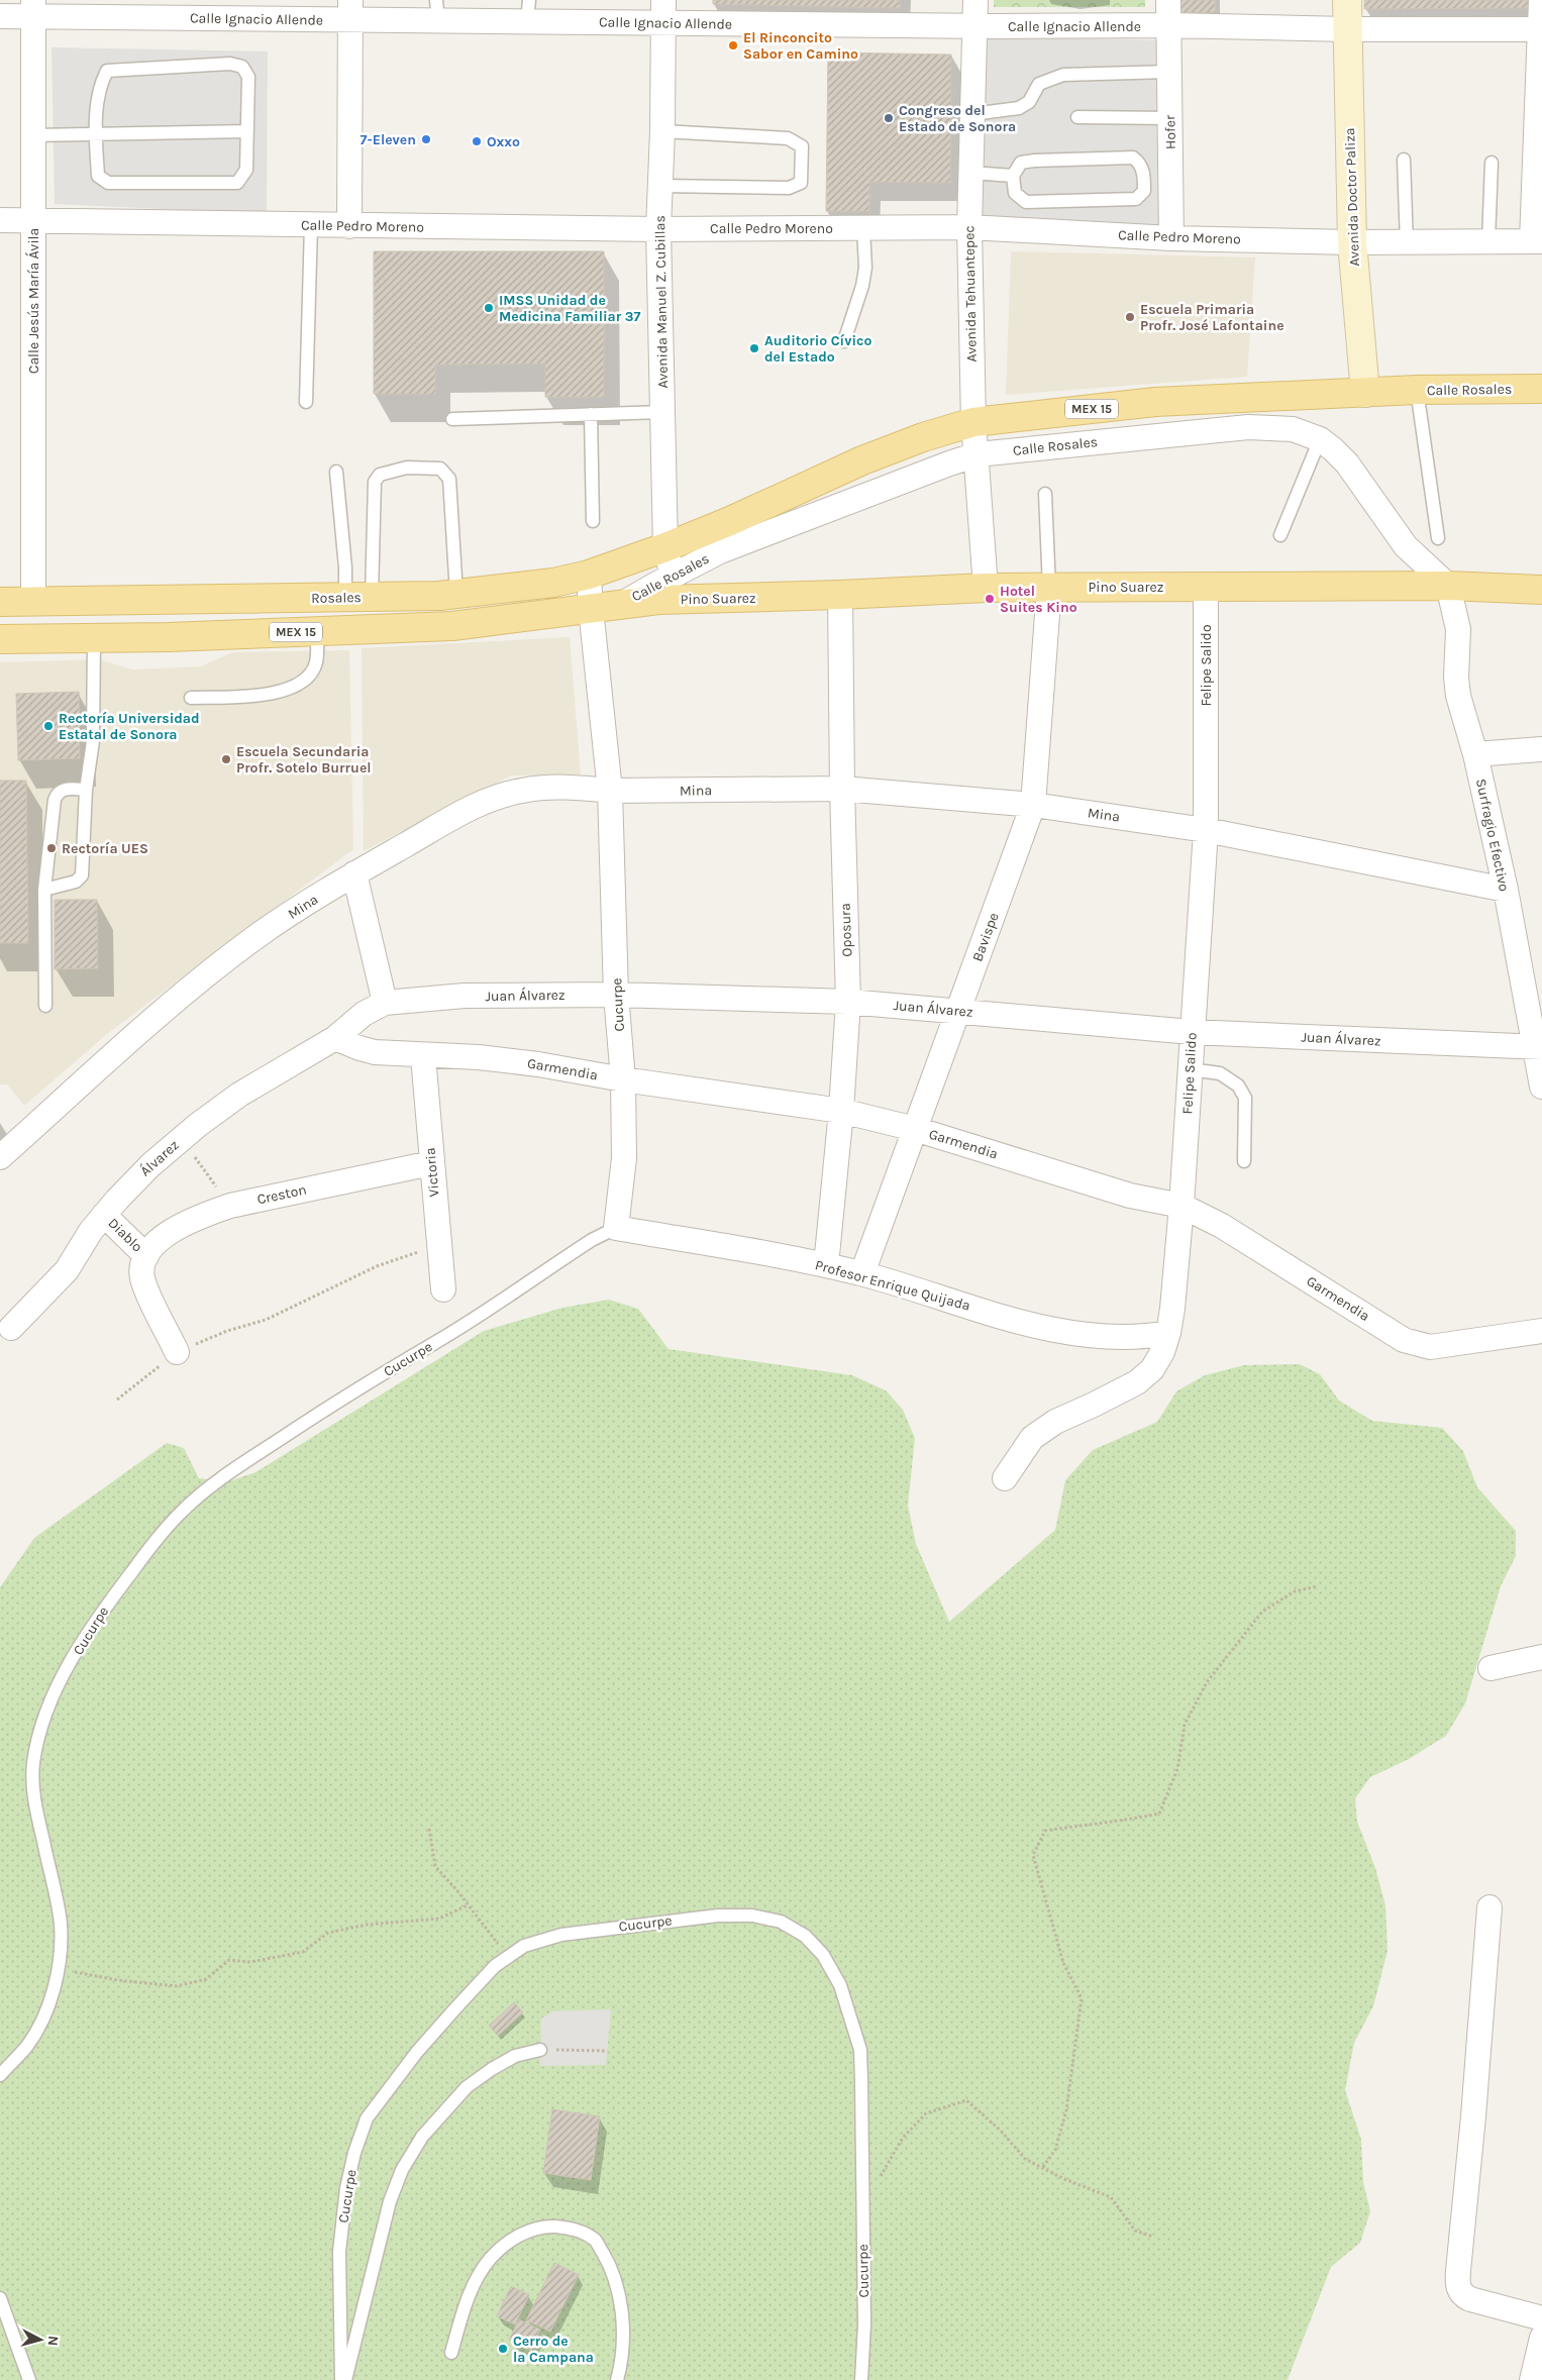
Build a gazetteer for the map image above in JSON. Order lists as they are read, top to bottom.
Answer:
{
  "streets": {
    "main road": [
      "Calle Rosales",
      "MEX 15",
      "Pino Suarez",
      "Rosales"
    ],
    "street": [
      "Calle Ignacio Allende",
      "Hofer",
      "Avenida Doctor Paliza",
      "Calle Pedro Moreno",
      "Avenida Tehuantepec",
      "Calle Jesús María Ávila",
      "Avenida Manuel Z. Cubillas",
      "Felipe Salido",
      "Mina",
      "Surfragio Efectivo",
      "Oposura",
      "Bavispe",
      "Juan Álvarez",
      "Cucurpe",
      "Garmendia",
      "Álvarez",
      "Victoria",
      "Creston",
      "Diablo",
      "Profesor Enrique Quijada"
    ]
  },
  "crossings": [
    ["Calle Ignacio Allende", "Hofer"],
    ["Calle Ignacio Allende", "Avenida Doctor Paliza"],
    ["Calle Ignacio Allende", "Avenida Tehuantepec"],
    ["Calle Ignacio Allende", "Calle Jesús María Ávila"],
    ["Calle Ignacio Allende", "Avenida Manuel Z. Cubillas"],
    ["Hofer", "Calle Pedro Moreno"],
    ["Avenida Doctor Paliza", "Calle Pedro Moreno"],
    ["Avenida Doctor Paliza", "Calle Rosales"],
    ["Calle Pedro Moreno", "Avenida Tehuantepec"],
    ["Calle Pedro Moreno", "Calle Jesús María Ávila"],
    ["Calle Pedro Moreno", "Avenida Manuel Z. Cubillas"],
    ["Avenida Tehuantepec", "Calle Rosales"],
    ["Avenida Tehuantepec", "Pino Suarez"],
    ["Calle Jesús María Ávila", "Rosales"],
    ["Avenida Manuel Z. Cubillas", "Calle Rosales"],
    ["Avenida Manuel Z. Cubillas", "Pino Suarez"],
    ["Avenida Manuel Z. Cubillas", "Rosales"],
    ["Calle Rosales", "Pino Suarez"],
    ["Calle Rosales", "Rosales"],
    ["Calle Rosales", "Surfragio Efectivo"],
    ["MEX 15", "Pino Suarez"],
    ["MEX 15", "Cucurpe"],
    ["Pino Suarez", "Felipe Salido"],
    ["Pino Suarez", "Surfragio Efectivo"],
    ["Pino Suarez", "Oposura"],
    ["Pino Suarez", "Bavispe"],
    ["Pino Suarez", "Cucurpe"],
    ["Rosales", "Cucurpe"],
    ["Felipe Salido", "Mina"],
    ["Felipe Salido", "Juan Álvarez"],
    ["Felipe Salido", "Garmendia"],
    ["Felipe Salido", "Profesor Enrique Quijada"],
    ["Mina", "Surfragio Efectivo"],
    ["Mina", "Oposura"],
    ["Mina", "Bavispe"],
    ["Mina", "Cucurpe"],
    ["Surfragio Efectivo", "Juan Álvarez"],
    ["Oposura", "Juan Álvarez"],
    ["Oposura", "Garmendia"],
    ["Oposura", "Profesor Enrique Quijada"],
    ["Bavispe", "Juan Álvarez"],
    ["Bavispe", "Garmendia"],
    ["Bavispe", "Profesor Enrique Quijada"],
    ["Juan Álvarez", "Cucurpe"],
    ["Juan Álvarez", "Garmendia"],
    ["Juan Álvarez", "Álvarez"],
    ["Cucurpe", "Garmendia"],
    ["Cucurpe", "Profesor Enrique Quijada"],
    ["Garmendia", "Álvarez"],
    ["Garmendia", "Victoria"],
    ["Álvarez", "Diablo"],
    ["Victoria", "Creston"],
    ["Creston", "Diablo"]
  ],
  "places": [
    "El Rinconcito Sabor en Camino",
    "Congreso del Estado de Sonora",
    "7-Eleven",
    "Oxxo",
    "IMSS Unidad de Medicina Familiar 37",
    "Escuela Primaria Profr. José Lafontaine",
    "Auditorio Cívico del Estado",
    "Hotel Suites Kino",
    "Rectoría Universidad Estatal de Sonora",
    "Escuela Secundaria Profr. Sotelo Burruel",
    "Rectoría UES",
    "Cerro de la Campana"
  ],
  "north": "right"
}
